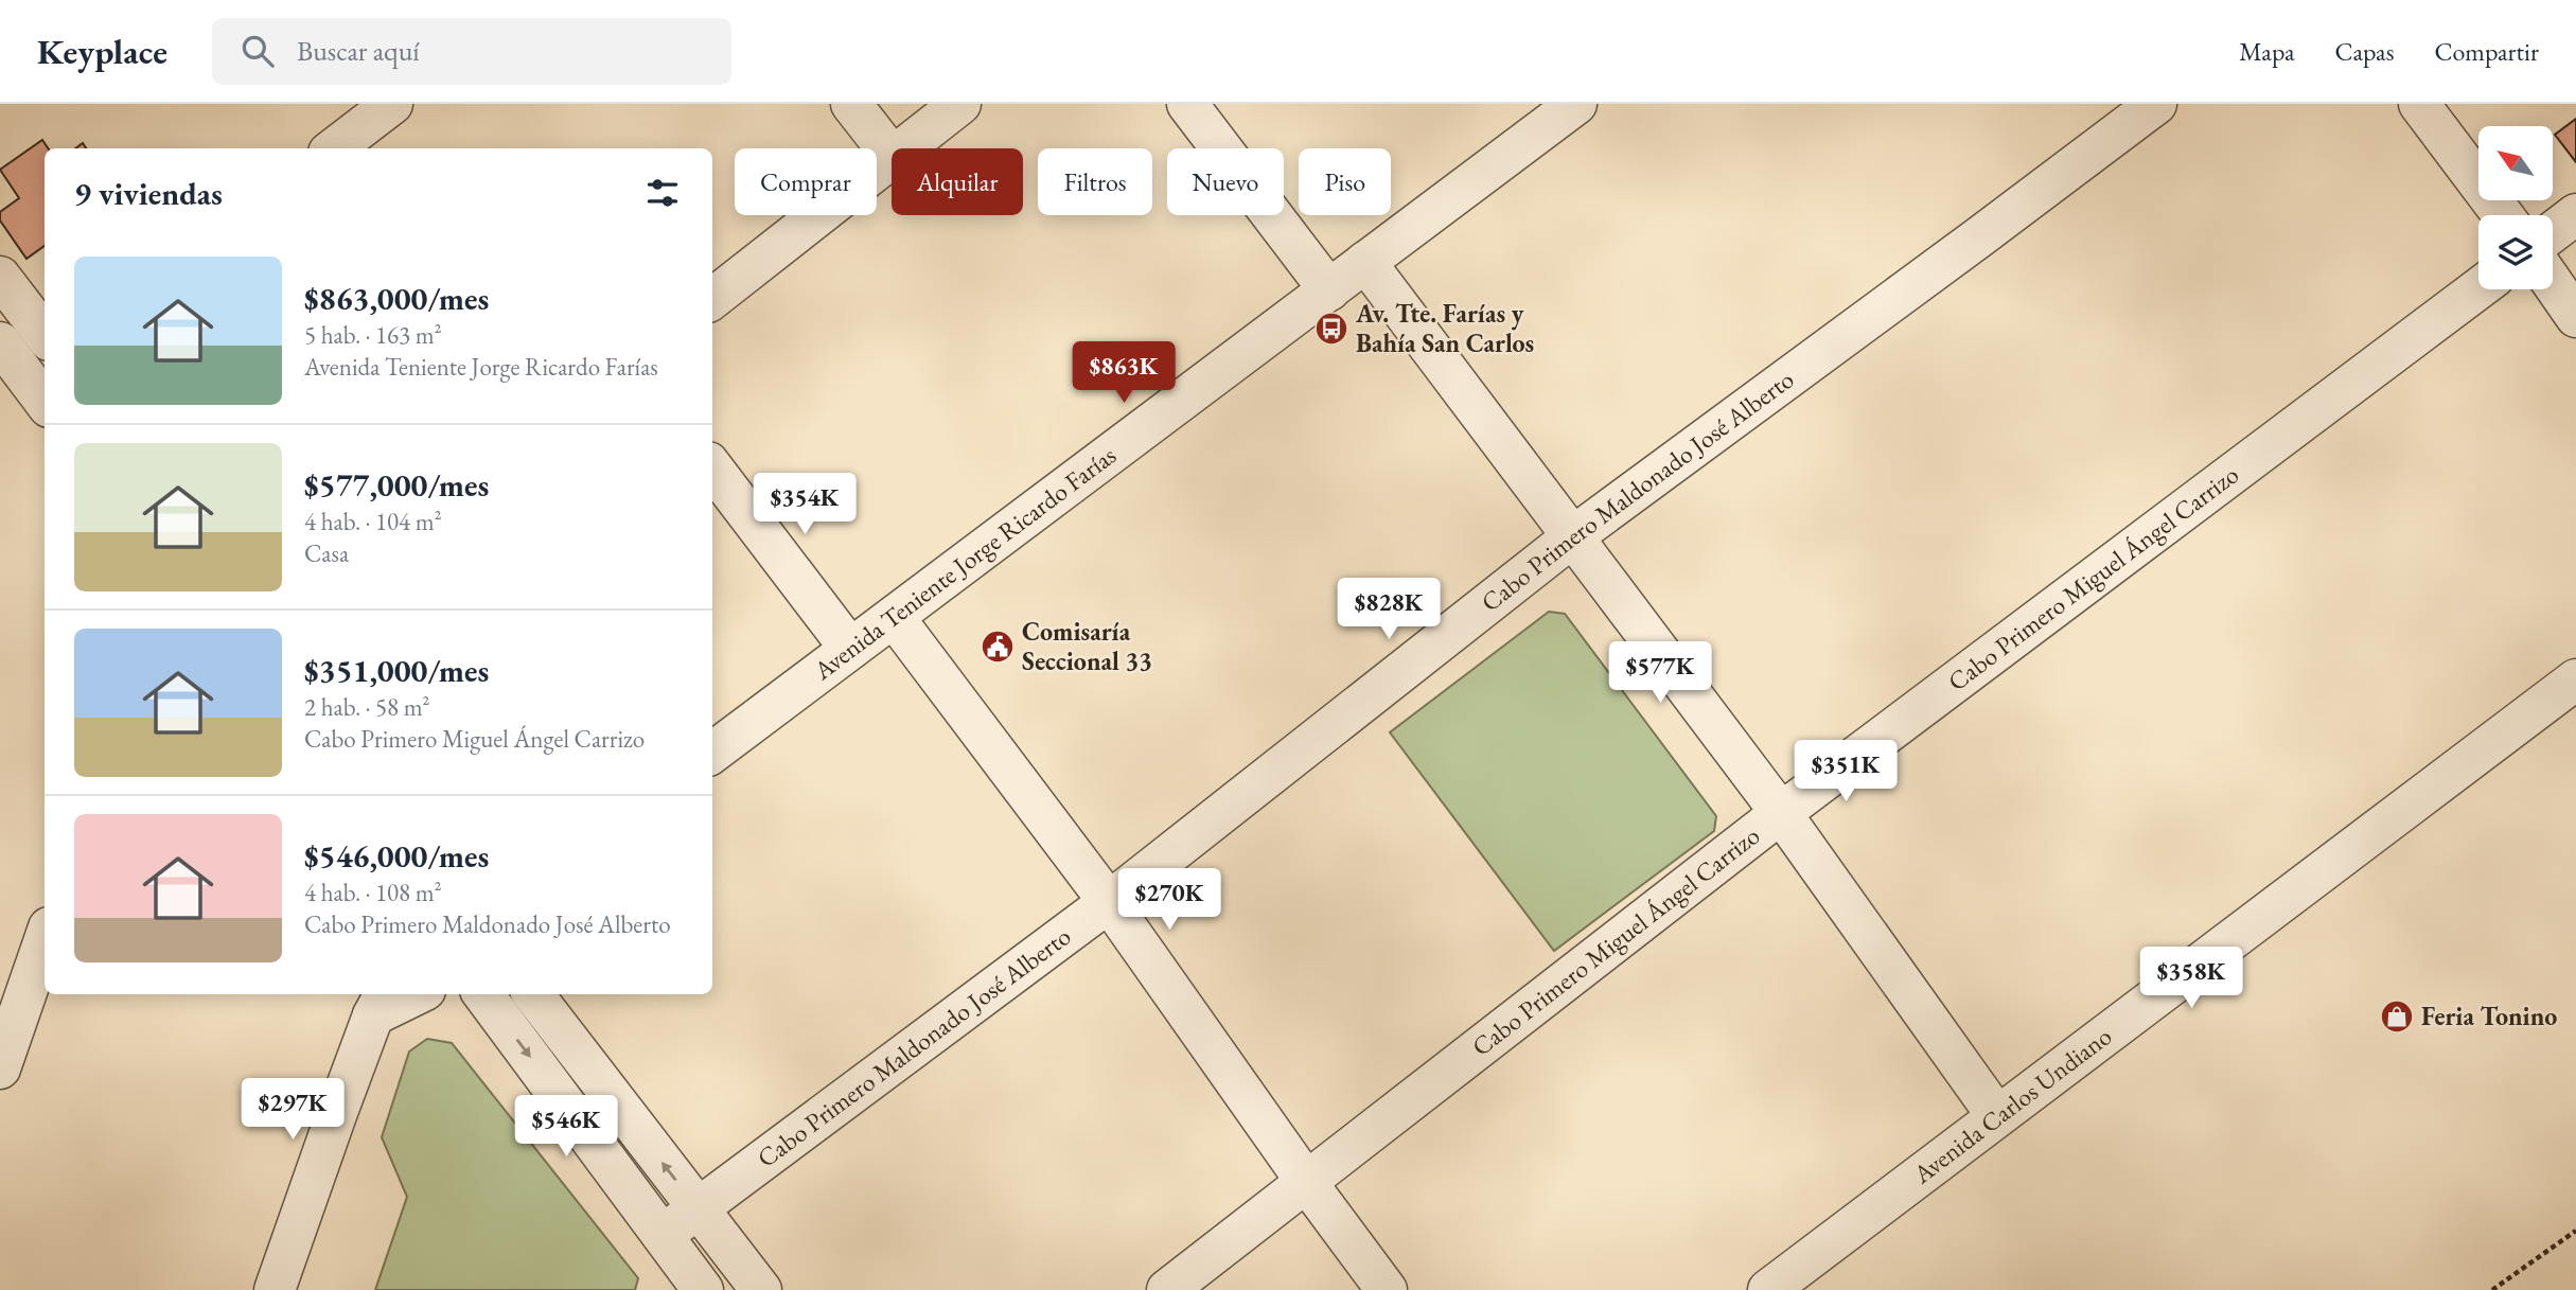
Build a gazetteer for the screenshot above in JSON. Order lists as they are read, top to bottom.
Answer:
{
  "streets": {
    "street": [
      "Cabo Primero Maldonado José Alberto",
      "Avenida Teniente Jorge Ricardo Farías",
      "Cabo Primero Miguel Ángel Carrizo",
      "Avenida Carlos Undiano"
    ]
  },
  "places": {
    "bus stop": ["Av. Tte. Farías y Bahía San Carlos"],
    "public building": ["Comisaría Seccional 33"],
    "shop": ["Feria Tonino"]
  },
  "north": "top left",
  "page": {
    "header": "Keyplace",
    "search": "Buscar aquí",
    "nav": ["Mapa", "Capas", "Compartir"],
    "chip": [
      "Comprar",
      "Alquilar",
      "Filtros",
      "Nuevo",
      "Piso"
    ],
    "heading": "9 viviendas",
    "list": [
      {
        "name": "$863,000/mes",
        "note": "5 hab. · 163 m² · Avenida Teniente Jorge Ricardo Farías"
      },
      {
        "name": "$577,000/mes",
        "note": "4 hab. · 104 m² · Casa"
      },
      {
        "name": "$351,000/mes",
        "note": "2 hab. · 58 m² · Cabo Primero Miguel Ángel Carrizo"
      },
      {
        "name": "$546,000/mes",
        "note": "4 hab. · 108 m² · Cabo Primero Maldonado José Alberto"
      }
    ],
    "price": [
      "$863K",
      "$354K",
      "$828K",
      "$577K",
      "$351K",
      "$270K",
      "$358K",
      "$297K",
      "$546K"
    ]
  }
}
